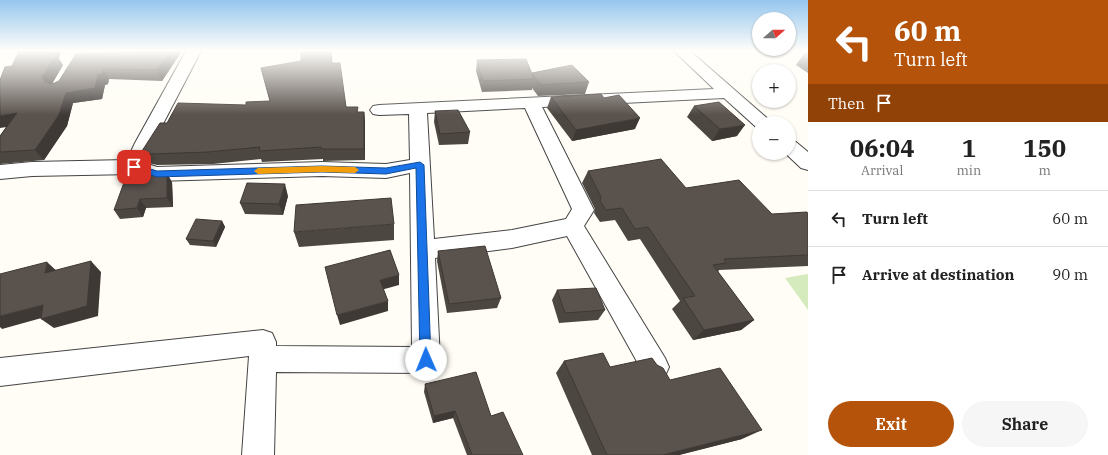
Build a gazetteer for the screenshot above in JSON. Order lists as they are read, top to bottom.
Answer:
{
  "north": "right",
  "page": {
    "turn": ["60 m", "Turn left"],
    "map_buttons": ["+", "−"],
    "then": "Then",
    "eta": [
      "06:04",
      "Arrival",
      "1",
      "min",
      "150",
      "m"
    ],
    "list": [
      {
        "name": "Turn left",
        "value": "60 m"
      },
      {
        "name": "Arrive at destination",
        "value": "90 m"
      }
    ],
    "buttons": ["Exit", "Share"]
  }
}
